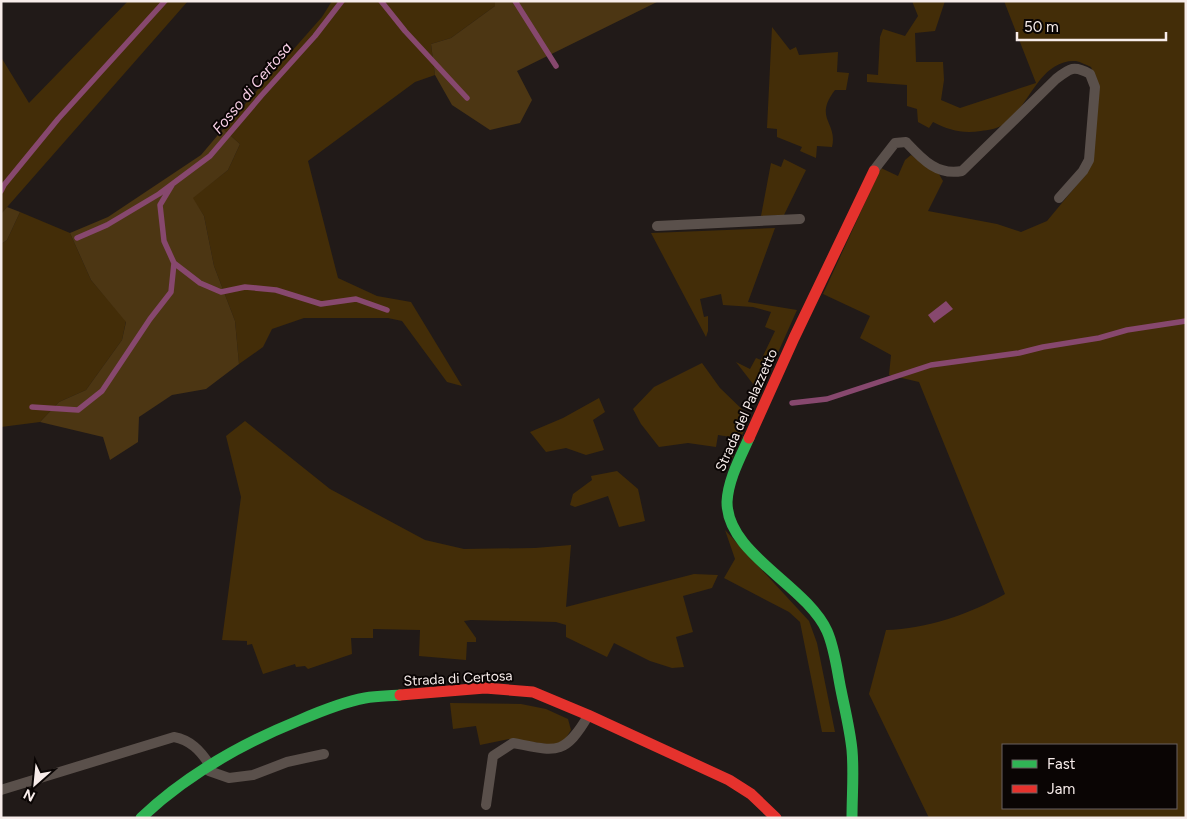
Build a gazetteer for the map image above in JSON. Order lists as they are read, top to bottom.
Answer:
{
  "streets": {
    "street": ["Strada del Palazzetto", "Strada di Certosa"]
  },
  "water": ["Fosso di Certosa"],
  "legend": ["Fast", "Jam"],
  "scale_bar": "50 m",
  "north": "bottom left"
}
